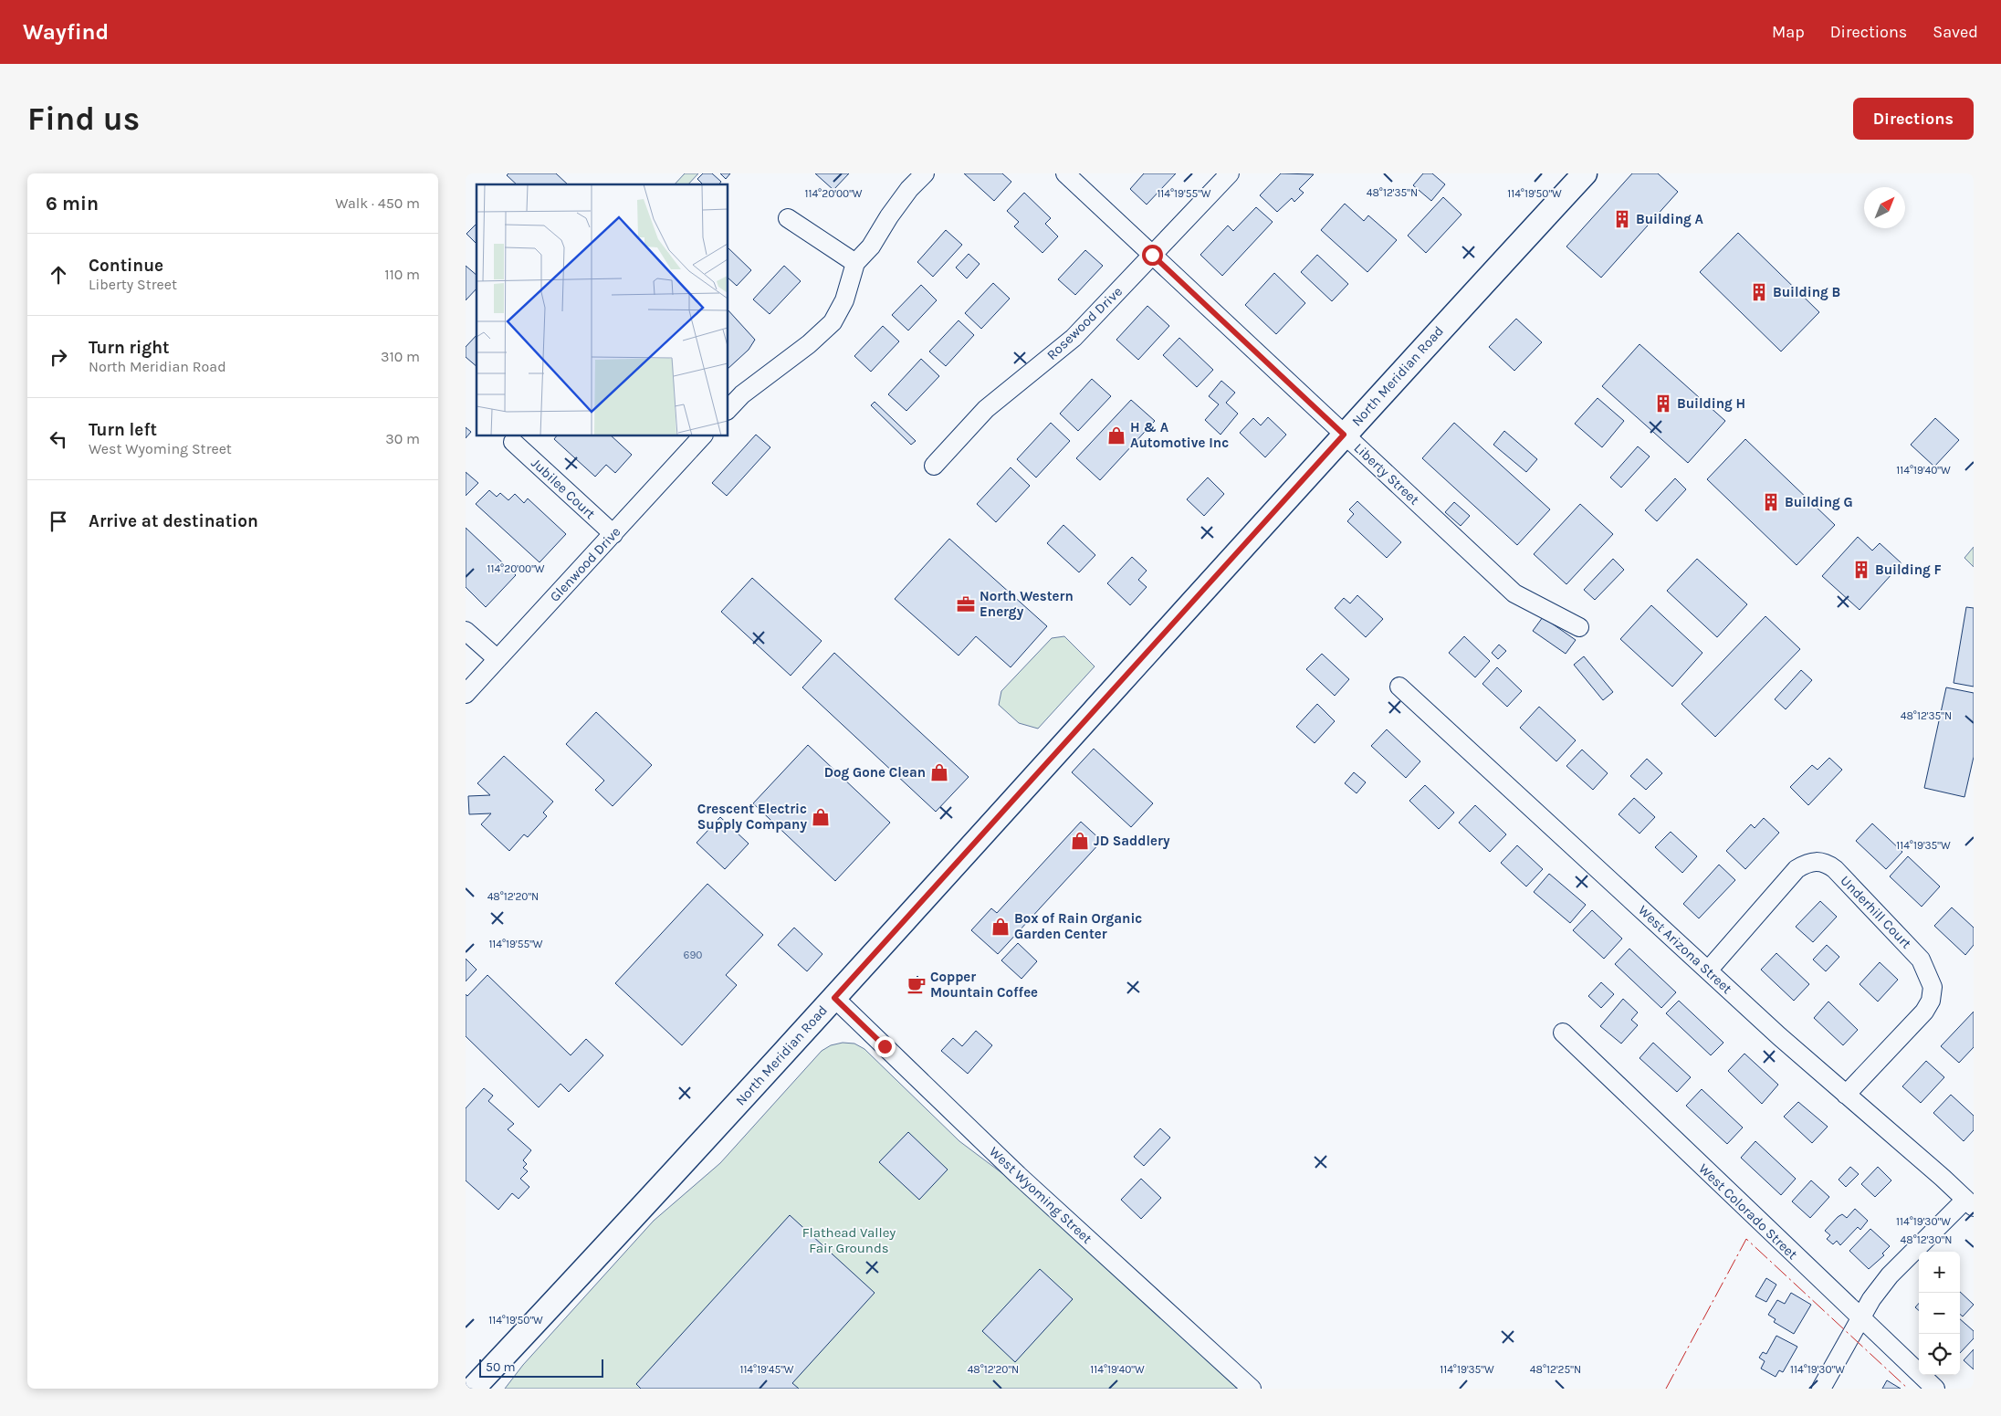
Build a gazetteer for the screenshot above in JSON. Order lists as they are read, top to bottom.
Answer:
{
  "streets": {
    "main road": ["North Meridian Road"],
    "street": [
      "Rosewood Drive",
      "Liberty Street",
      "Jubilee Court",
      "Glenwood Drive",
      "Underhill Court",
      "West Arizona Street",
      "West Wyoming Street",
      "West Colorado Street"
    ]
  },
  "crossings": [
    ["Rosewood Drive", "Liberty Street"],
    ["North Meridian Road", "Liberty Street"],
    ["North Meridian Road", "West Wyoming Street"],
    ["Jubilee Court", "Glenwood Drive"],
    ["Underhill Court", "West Arizona Street"]
  ],
  "parks": ["Flathead Valley Fair Grounds"],
  "places": {
    "building": [
      "Building A",
      "Building B",
      "Building H",
      "Building G",
      "Building F"
    ],
    "shop": [
      "H & A Automotive Inc",
      "Dog Gone Clean",
      "Crescent Electric Supply Company",
      "JD Saddlery",
      "Box of Rain Organic Garden Center"
    ],
    "office": ["North Western Energy"],
    "cafe": ["Copper Mountain Coffee"]
  },
  "house_numbers": ["690"],
  "scale_bar": "50 m",
  "north": "top right",
  "page": {
    "header": "Wayfind",
    "nav": ["Map", "Directions", "Saved"],
    "buttons": "Directions",
    "title": "Find us",
    "heading": ["6 min", "Walk · 450 m"],
    "list": [
      ["Continue", "Liberty Street", "110 m"],
      ["Turn right", "North Meridian Road", "310 m"],
      ["Turn left", "West Wyoming Street", "30 m"],
      "Arrive at destination"
    ],
    "map_buttons": ["+", "−"],
    "scale": "50 m"
  },
  "coordinates": [
    "48°12'35\"N",
    "114°20'00\"W",
    "114°19'55\"W",
    "114°19'50\"W",
    "114°19'40\"W",
    "114°19'35\"W",
    "48°12'20\"N",
    "114°19'30\"W",
    "48°12'30\"N",
    "114°19'45\"W",
    "48°12'25\"N"
  ]
}
